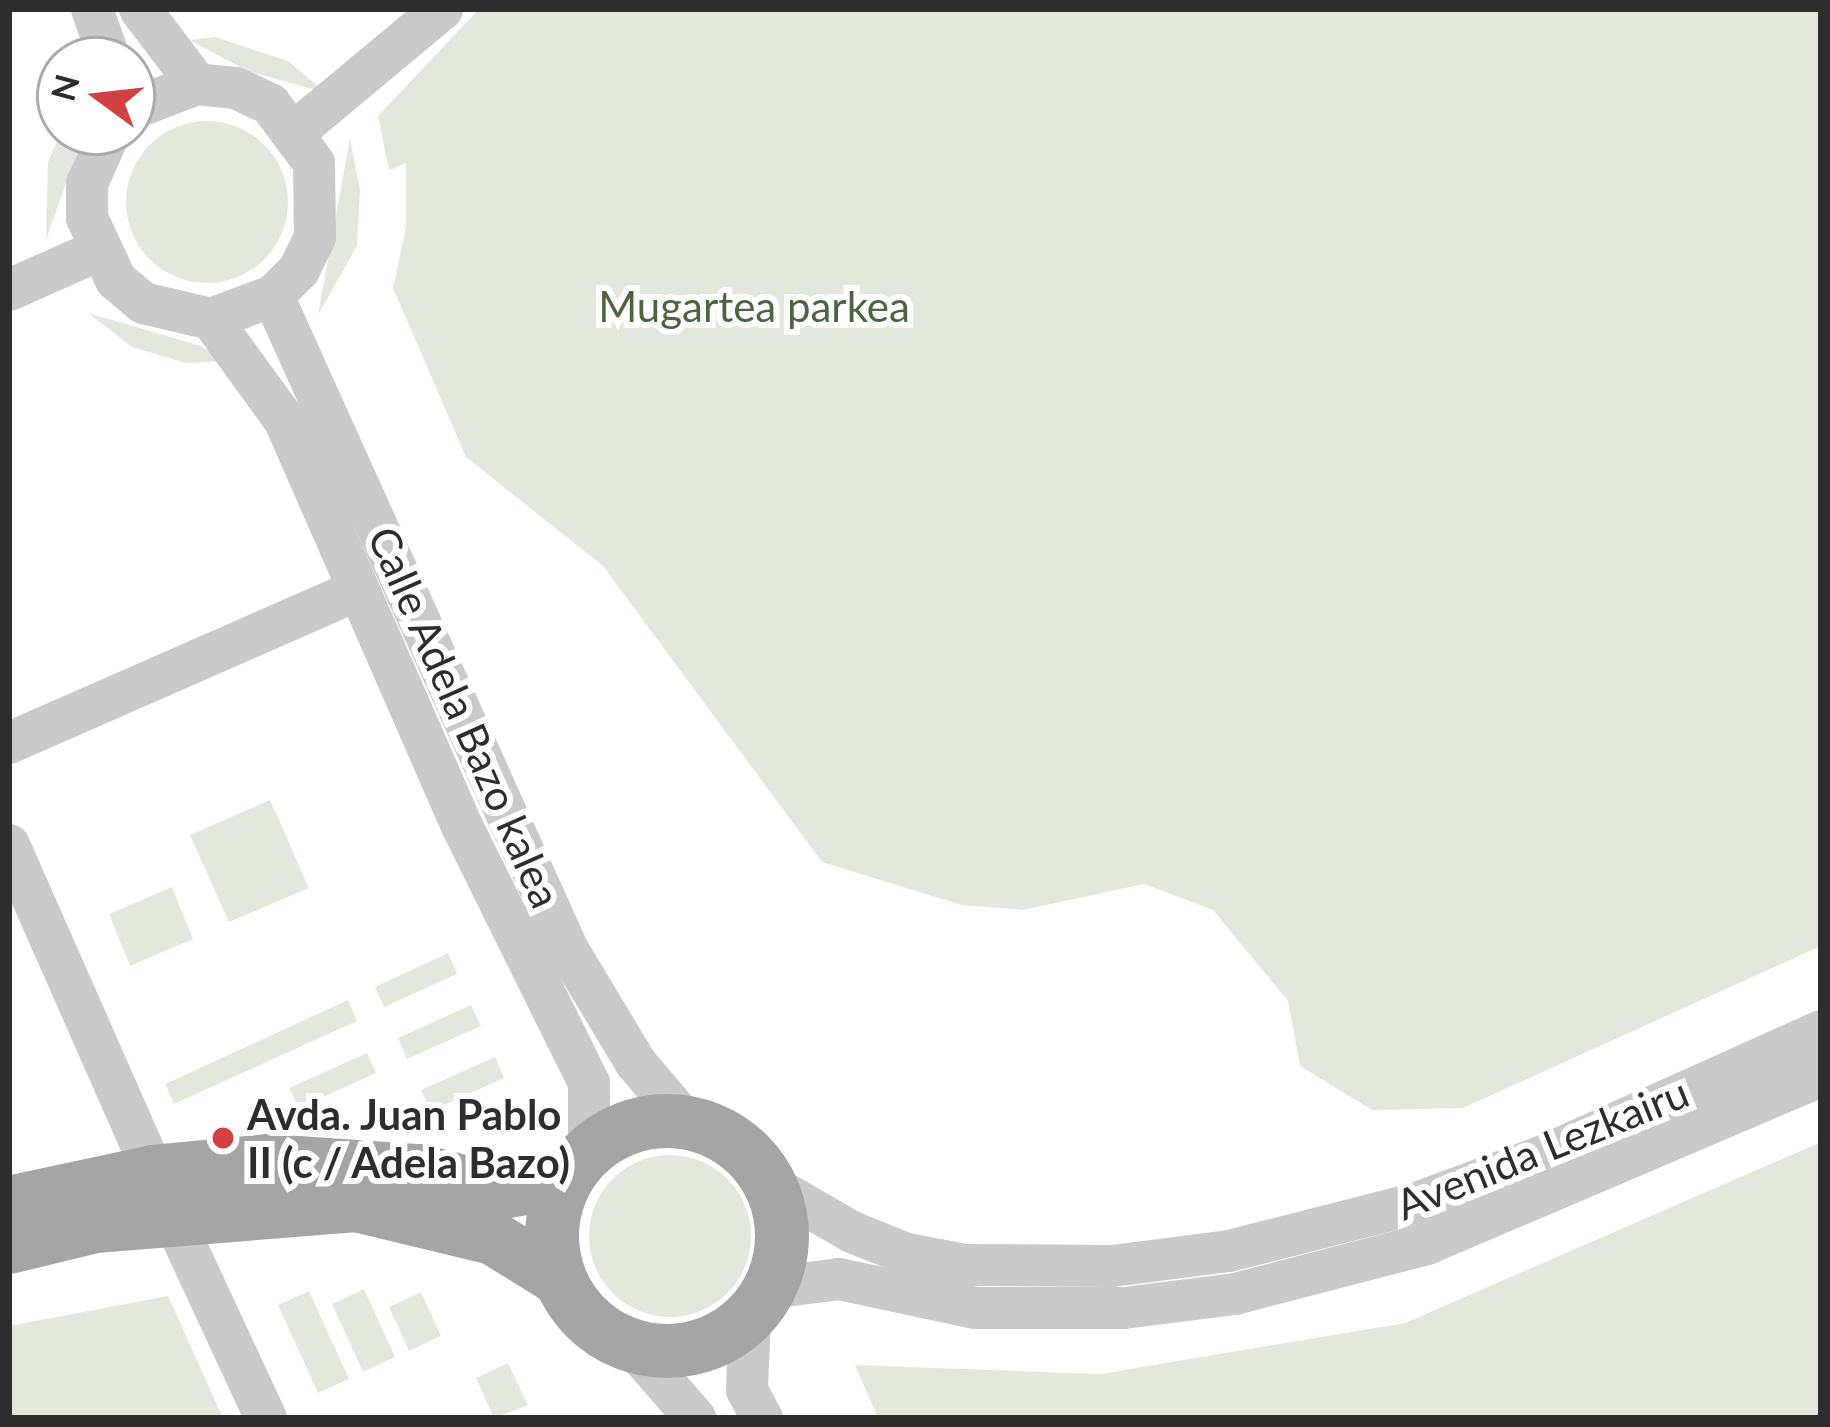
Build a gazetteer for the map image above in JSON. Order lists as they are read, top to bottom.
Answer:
{
  "streets": {
    "street": ["Calle Adela Bazo kalea", "Avenida Lezkairu"]
  },
  "crossings": [
    ["Calle Adela Bazo kalea", "Avenida Lezkairu"]
  ],
  "parks": ["Mugartea parkea"],
  "places": ["Avda. Juan Pablo II (c / Adela Bazo)"],
  "north": "left"
}
